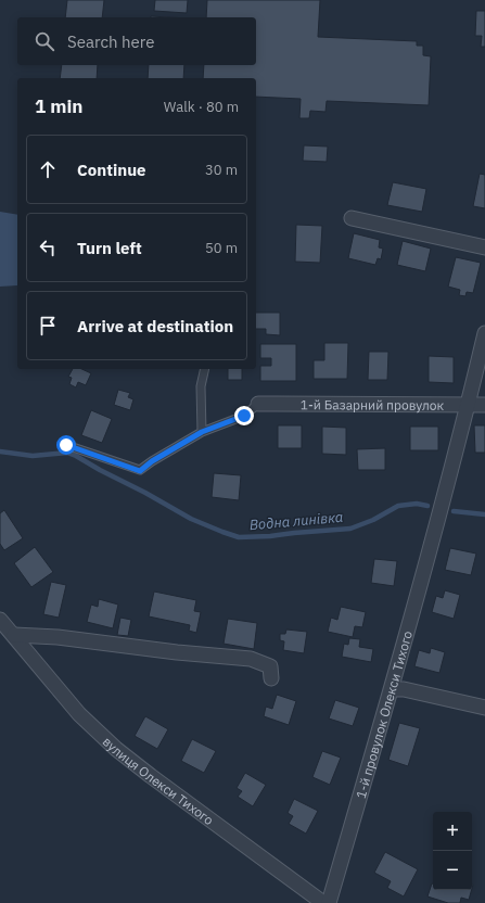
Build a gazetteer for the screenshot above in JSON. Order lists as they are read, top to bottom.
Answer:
{
  "streets": {
    "street": ["1-й Базарний провулок", "1-й провулок Олекси Тихого", "вулиця Олекси Тихого"]
  },
  "crossings": [
    ["1-й Базарний провулок", "1-й провулок Олекси Тихого"]
  ],
  "water": ["Водна линівка"],
  "page": {
    "search": "Search here",
    "heading": ["1 min", "Walk · 80 m"],
    "list": [
      ["Continue", "30 m"],
      ["Turn left", "50 m"],
      "Arrive at destination"
    ],
    "map_buttons": ["+", "−"]
  }
}
